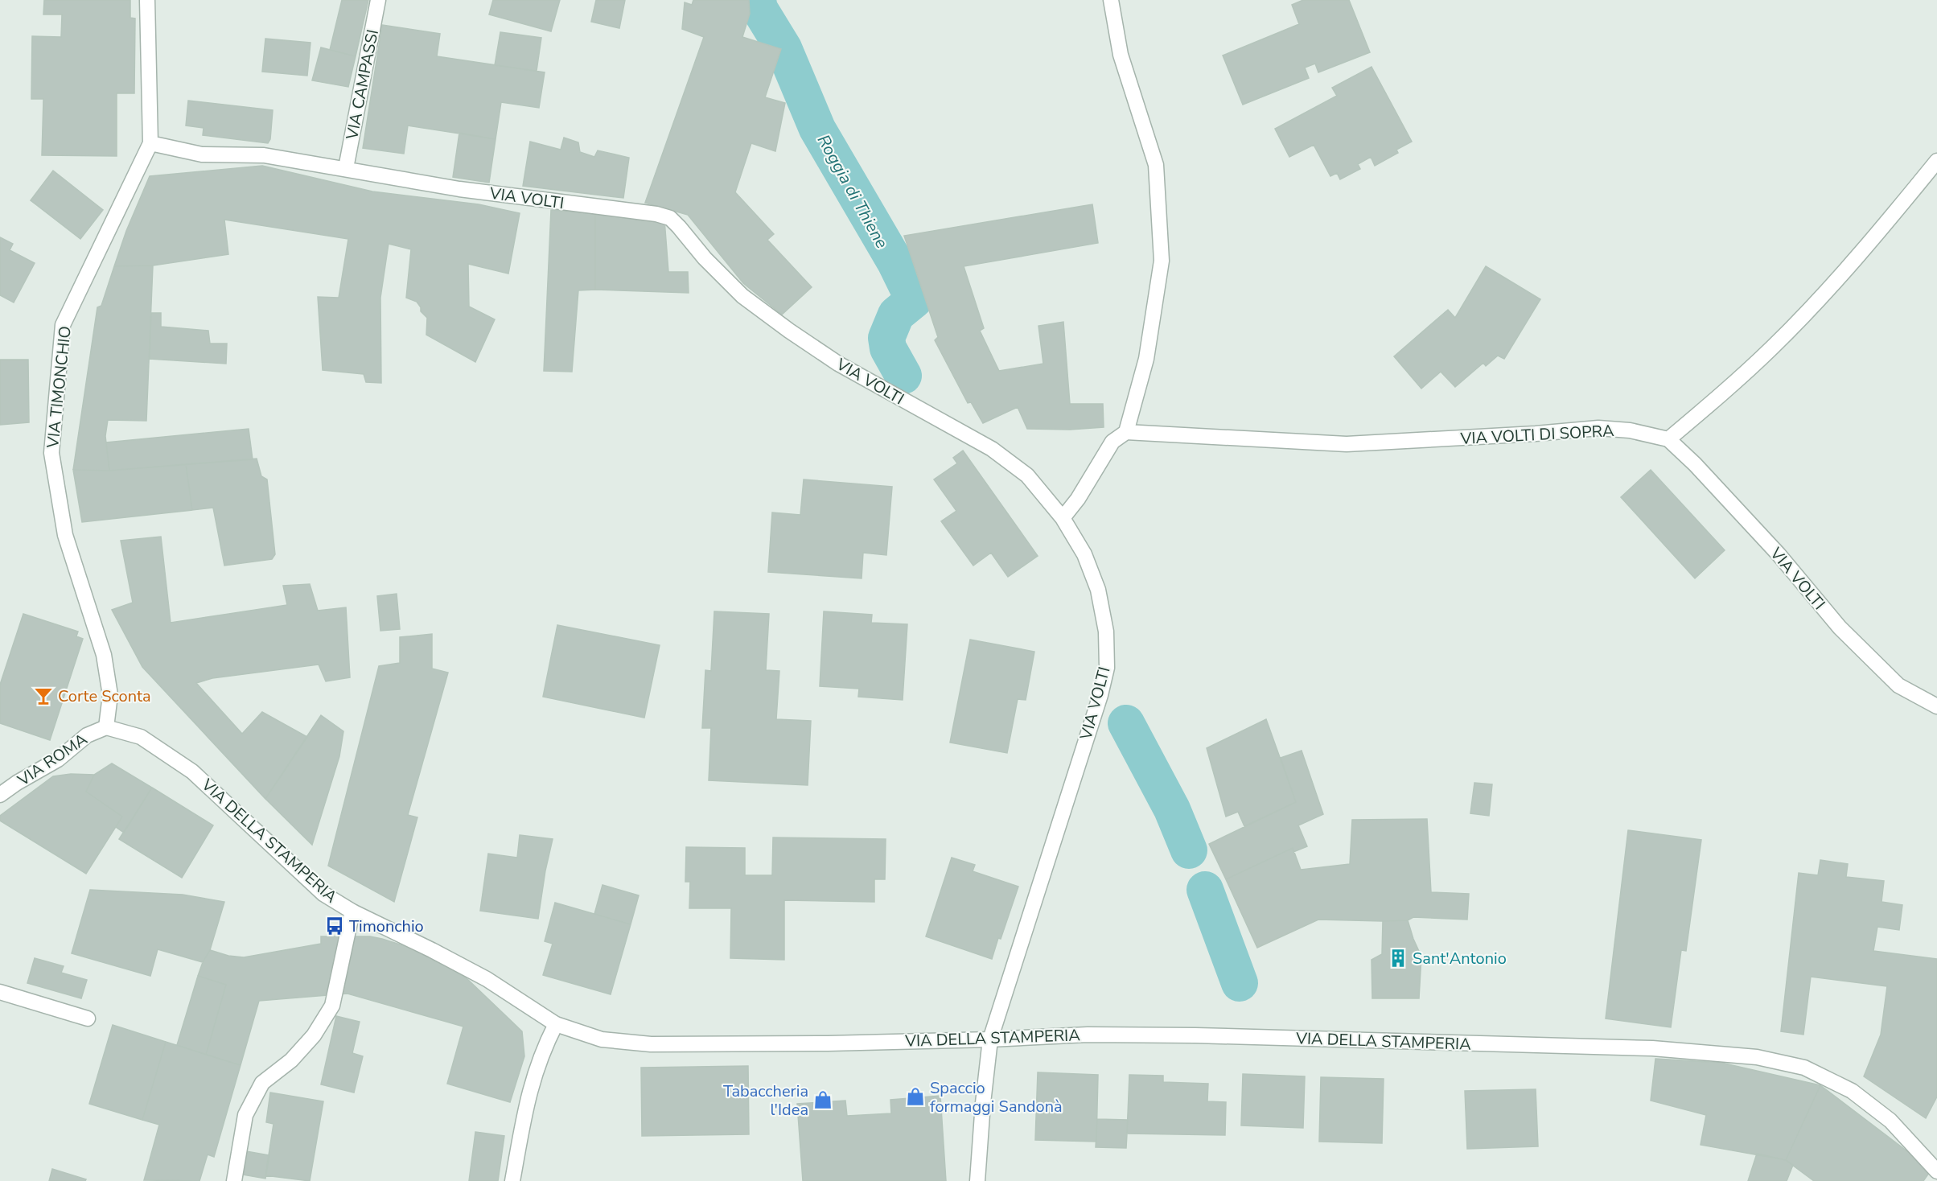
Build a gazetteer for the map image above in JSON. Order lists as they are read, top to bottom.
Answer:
{
  "streets": {
    "street": [
      "VIA CAMPASSI",
      "VIA VOLTI",
      "VIA TIMONCHIO",
      "VIA VOLTI DI SOPRA",
      "VIA ROMA",
      "VIA DELLA STAMPERIA"
    ]
  },
  "crossings": [
    ["VIA CAMPASSI", "VIA VOLTI"],
    ["VIA VOLTI", "VIA TIMONCHIO"],
    ["VIA VOLTI", "VIA VOLTI DI SOPRA"],
    ["VIA VOLTI", "VIA DELLA STAMPERIA"],
    ["VIA TIMONCHIO", "VIA ROMA"],
    ["VIA TIMONCHIO", "VIA DELLA STAMPERIA"],
    ["VIA ROMA", "VIA DELLA STAMPERIA"]
  ],
  "water": ["Roggia di Thiene"],
  "places": {
    "bar": ["Corte Sconta"],
    "bus stop": ["Timonchio"],
    "building": ["Sant'Antonio"],
    "shop": ["Spaccio formaggi Sandonà", "Tabaccheria l'Idea"]
  }
}
